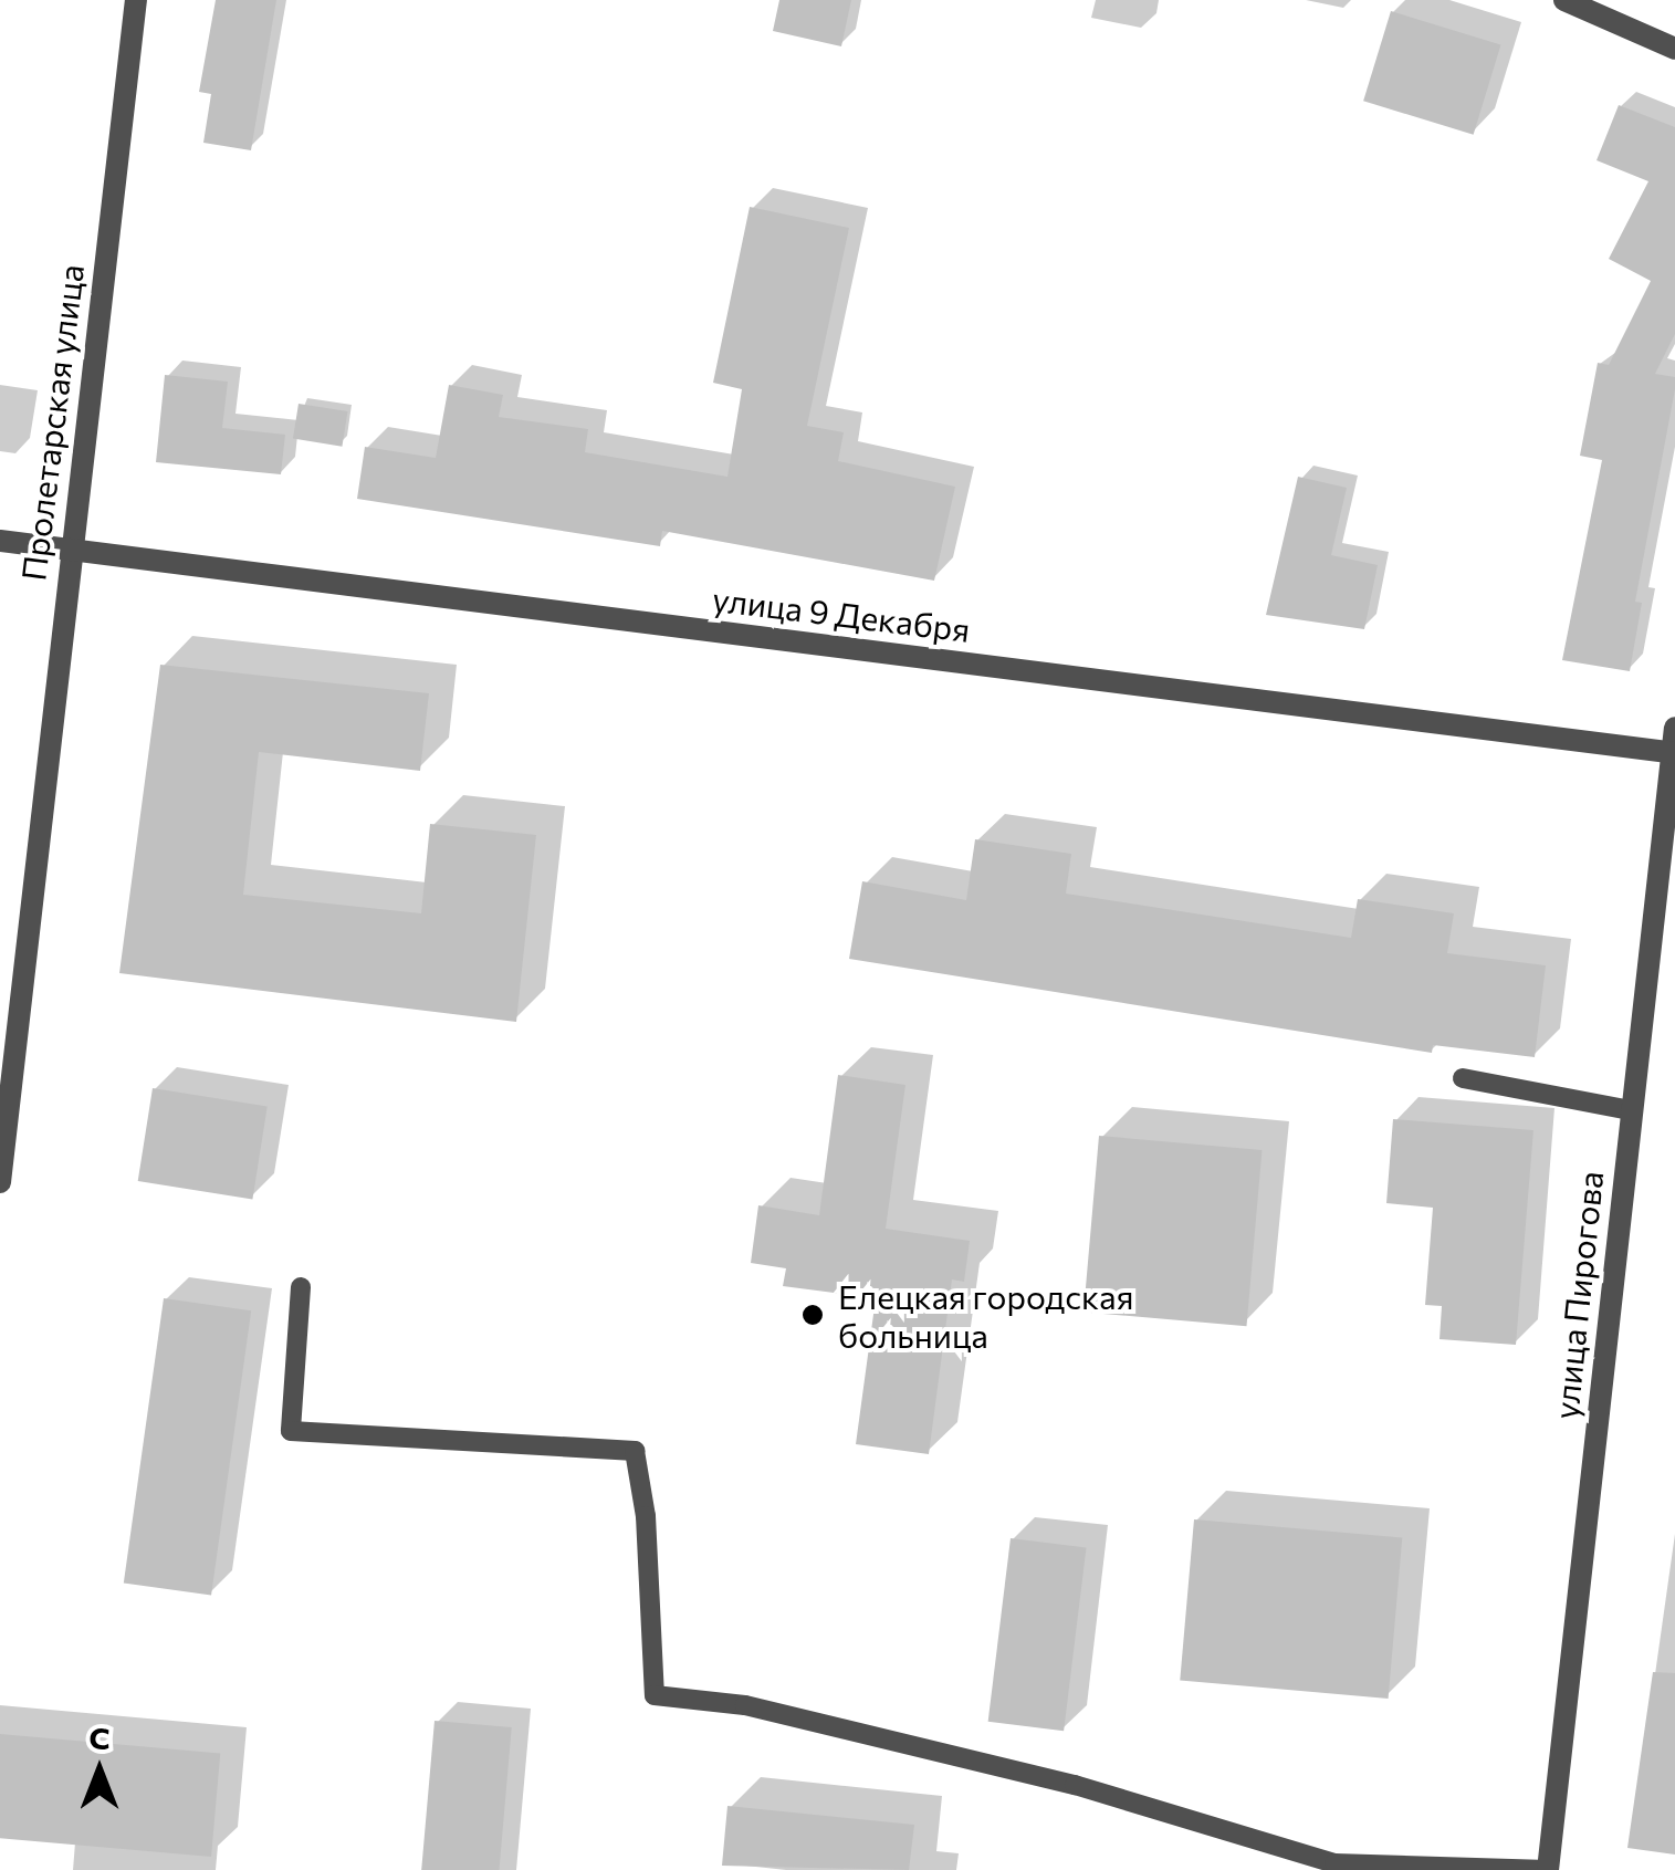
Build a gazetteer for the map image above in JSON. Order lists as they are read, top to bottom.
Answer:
{
  "streets": {
    "street": ["Пролетарская улица", "улица 9 Декабря", "улица Пирогова"]
  },
  "crossings": [
    ["Пролетарская улица", "улица 9 Декабря"],
    ["улица 9 Декабря", "улица Пирогова"]
  ],
  "places": ["Елецкая городская больница"],
  "north": "top"
}
